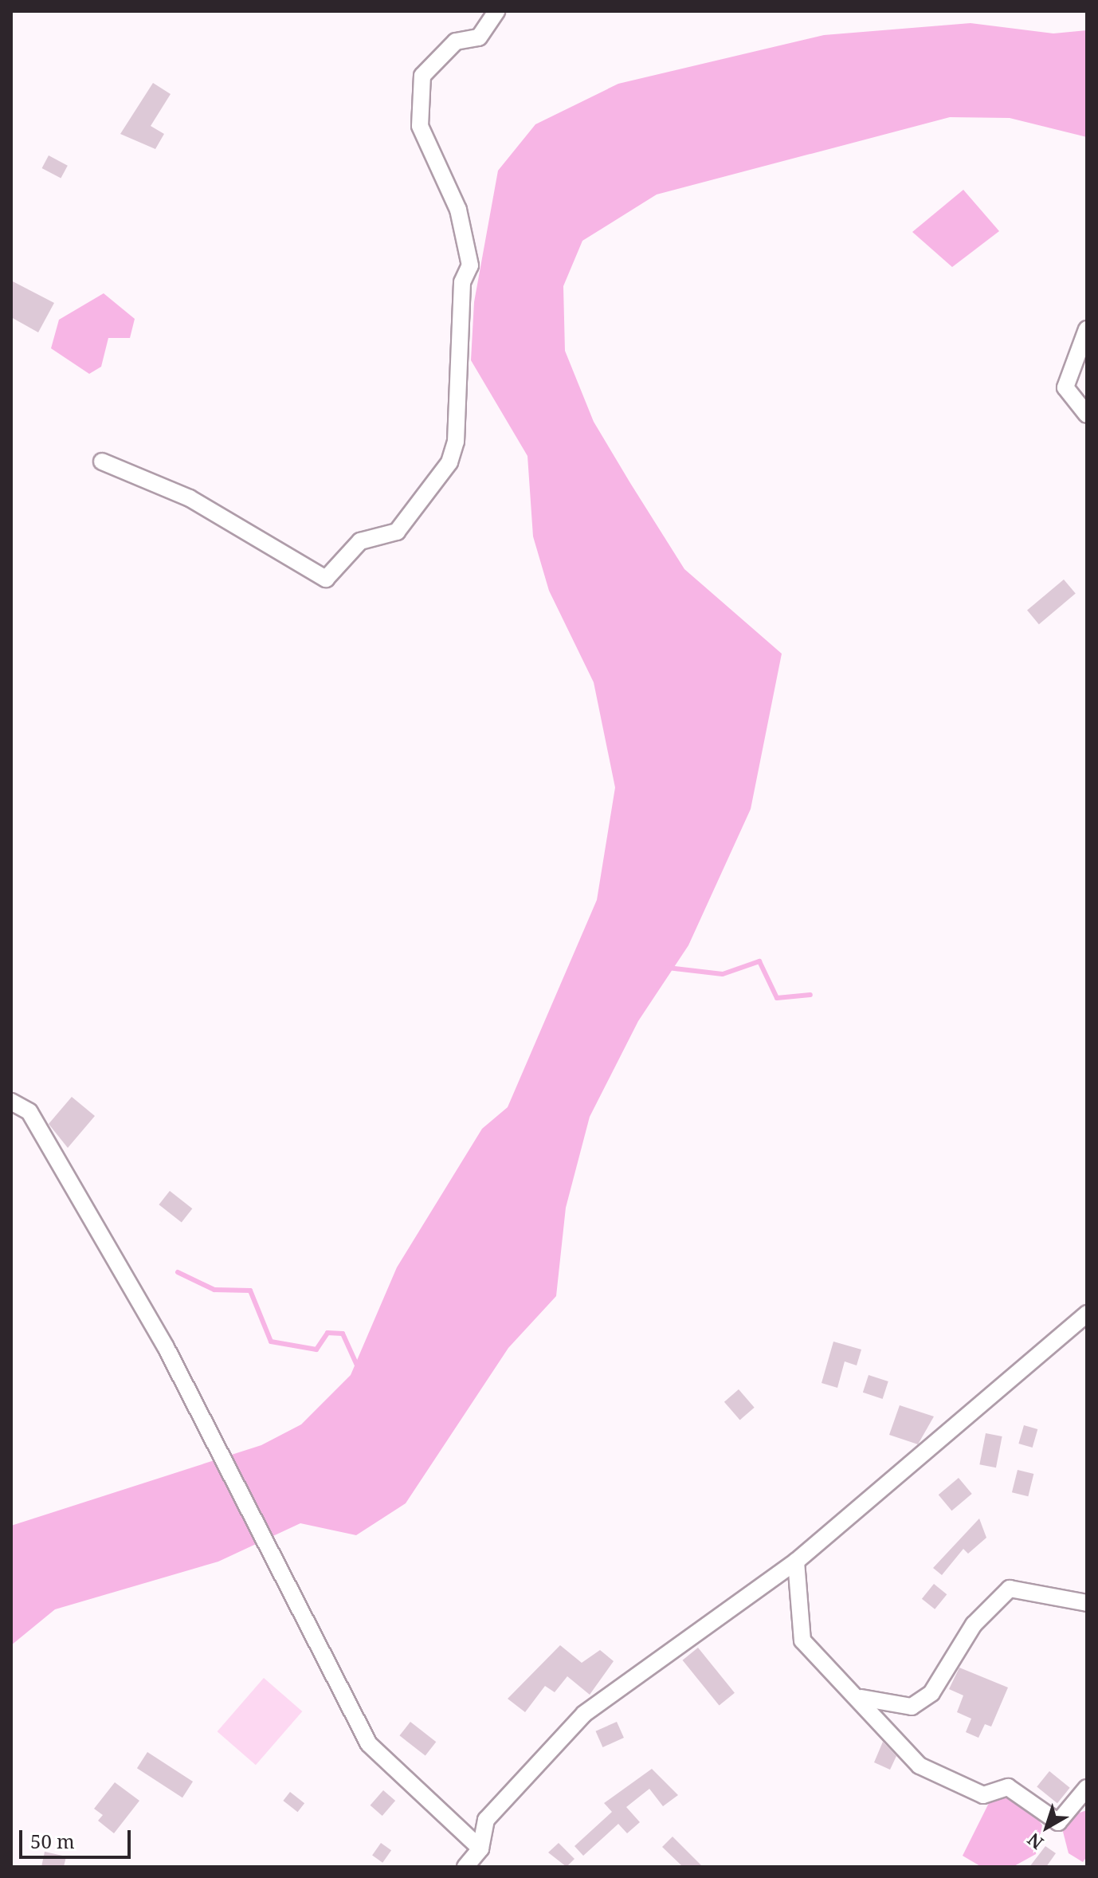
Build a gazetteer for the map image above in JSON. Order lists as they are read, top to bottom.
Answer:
{
  "scale_bar": "50 m",
  "north": "bottom left"
}
